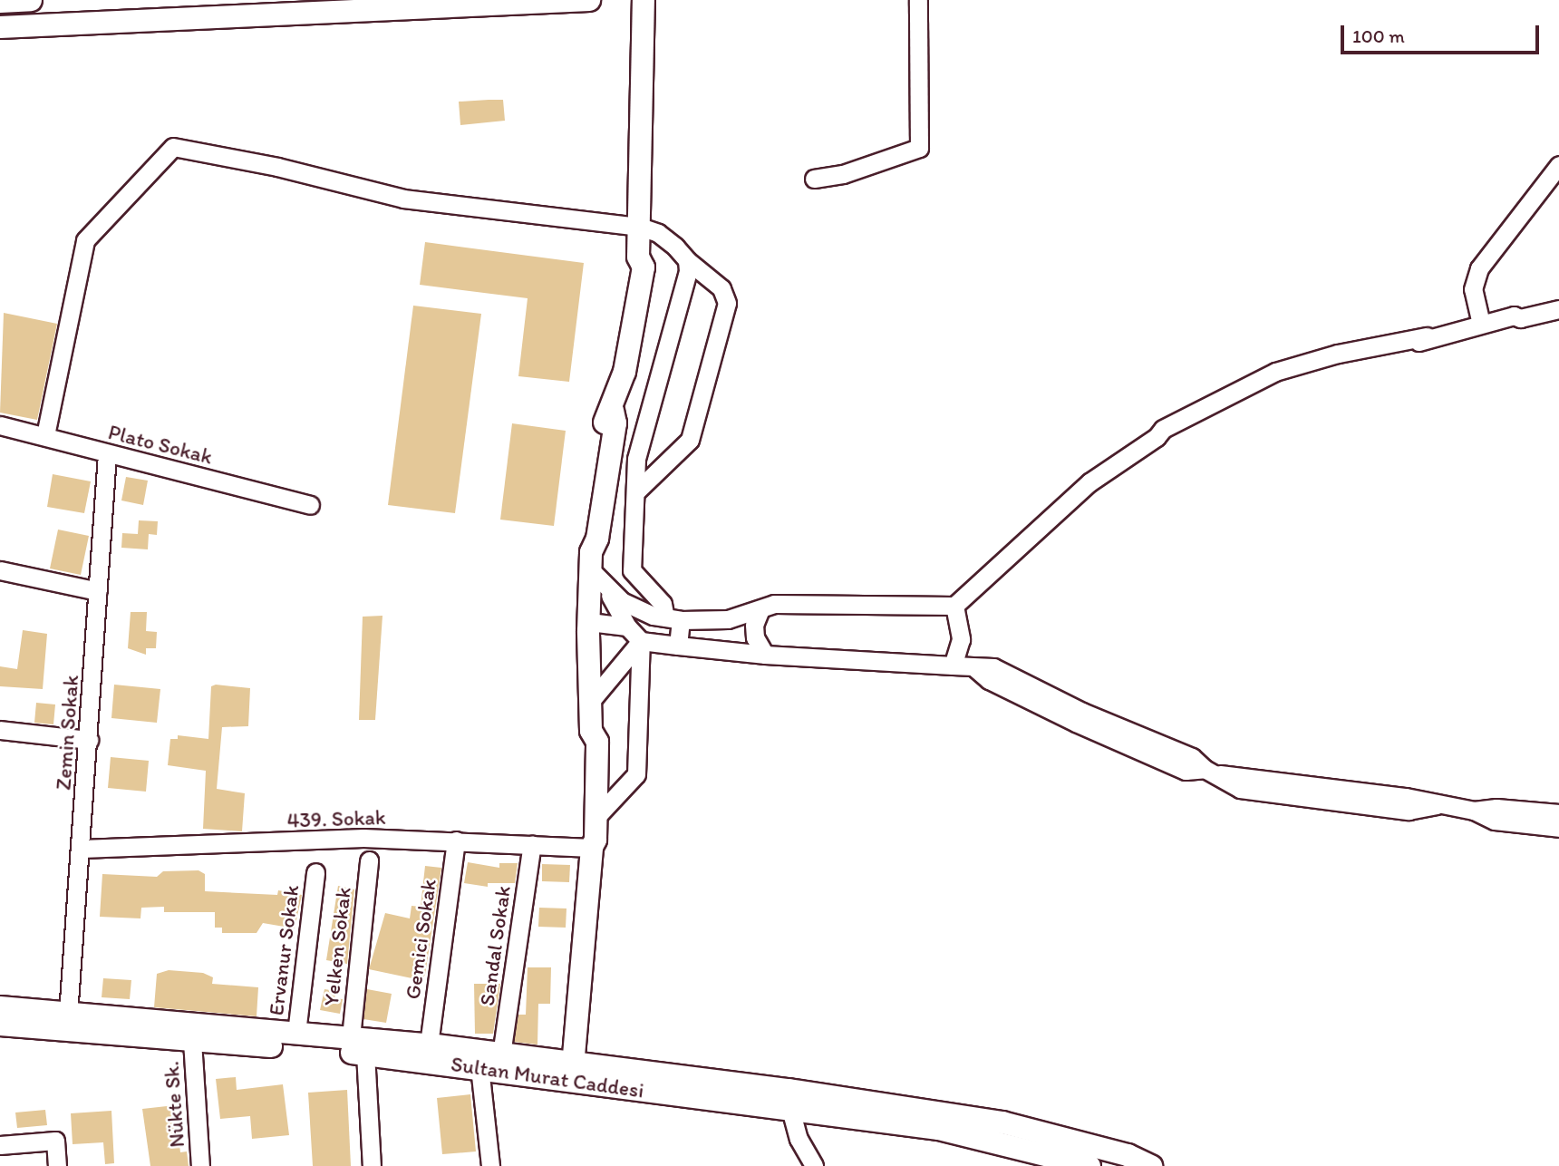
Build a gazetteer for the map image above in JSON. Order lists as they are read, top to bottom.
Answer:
{
  "streets": {
    "main road": ["Sultan Murat Caddesi"],
    "street": [
      "Plato Sokak",
      "Zemin Sokak",
      "439. Sokak",
      "Gemici Sokak",
      "Sandal Sokak",
      "Yelken Sokak",
      "Ervanur Sokak",
      "Nükte Sk."
    ]
  },
  "crossings": [
    ["Plato Sokak", "Zemin Sokak"],
    ["Zemin Sokak", "439. Sokak"],
    ["Zemin Sokak", "Sultan Murat Caddesi"],
    ["439. Sokak", "Gemici Sokak"],
    ["439. Sokak", "Sandal Sokak"],
    ["Gemici Sokak", "Sultan Murat Caddesi"],
    ["Sandal Sokak", "Sultan Murat Caddesi"],
    ["Yelken Sokak", "Sultan Murat Caddesi"],
    ["Ervanur Sokak", "Sultan Murat Caddesi"],
    ["Sultan Murat Caddesi", "Nükte Sk."]
  ],
  "scale_bar": "100 m"
}
